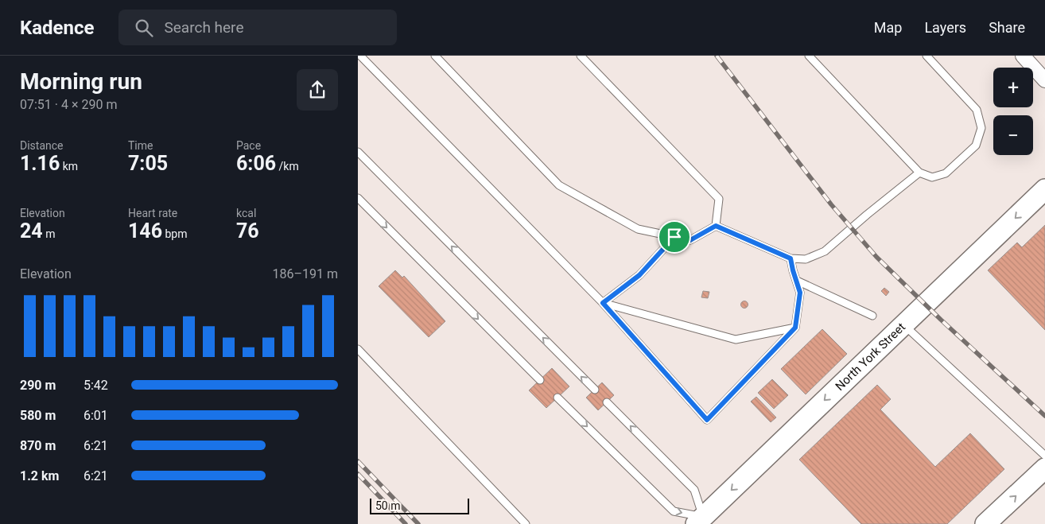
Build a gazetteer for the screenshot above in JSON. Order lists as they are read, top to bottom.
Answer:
{
  "streets": {
    "main road": ["North York Street"]
  },
  "one_way": ["North York Street"],
  "scale_bar": "50 m",
  "page": {
    "header": "Kadence",
    "search": "Search here",
    "nav": ["Map", "Layers", "Share"],
    "heading": ["Morning run", "07:51 · 4 × 290 m"],
    "map_buttons": ["+", "−"],
    "stats": [
      ["Distance", "1.16 km"],
      ["Time", "7:05"],
      ["Pace", "6:06 /km"],
      ["Elevation", "24 m"],
      ["Heart rate", "146 bpm"],
      ["kcal", "76"]
    ],
    "chart": ["Elevation", "186–191 m"],
    "list": [
      {
        "name": "290 m",
        "note": "5:42"
      },
      {
        "name": "580 m",
        "note": "6:01"
      },
      {
        "name": "870 m",
        "note": "6:21"
      },
      {
        "name": "1.2 km",
        "note": "6:21"
      }
    ],
    "scale": "50 m"
  }
}
